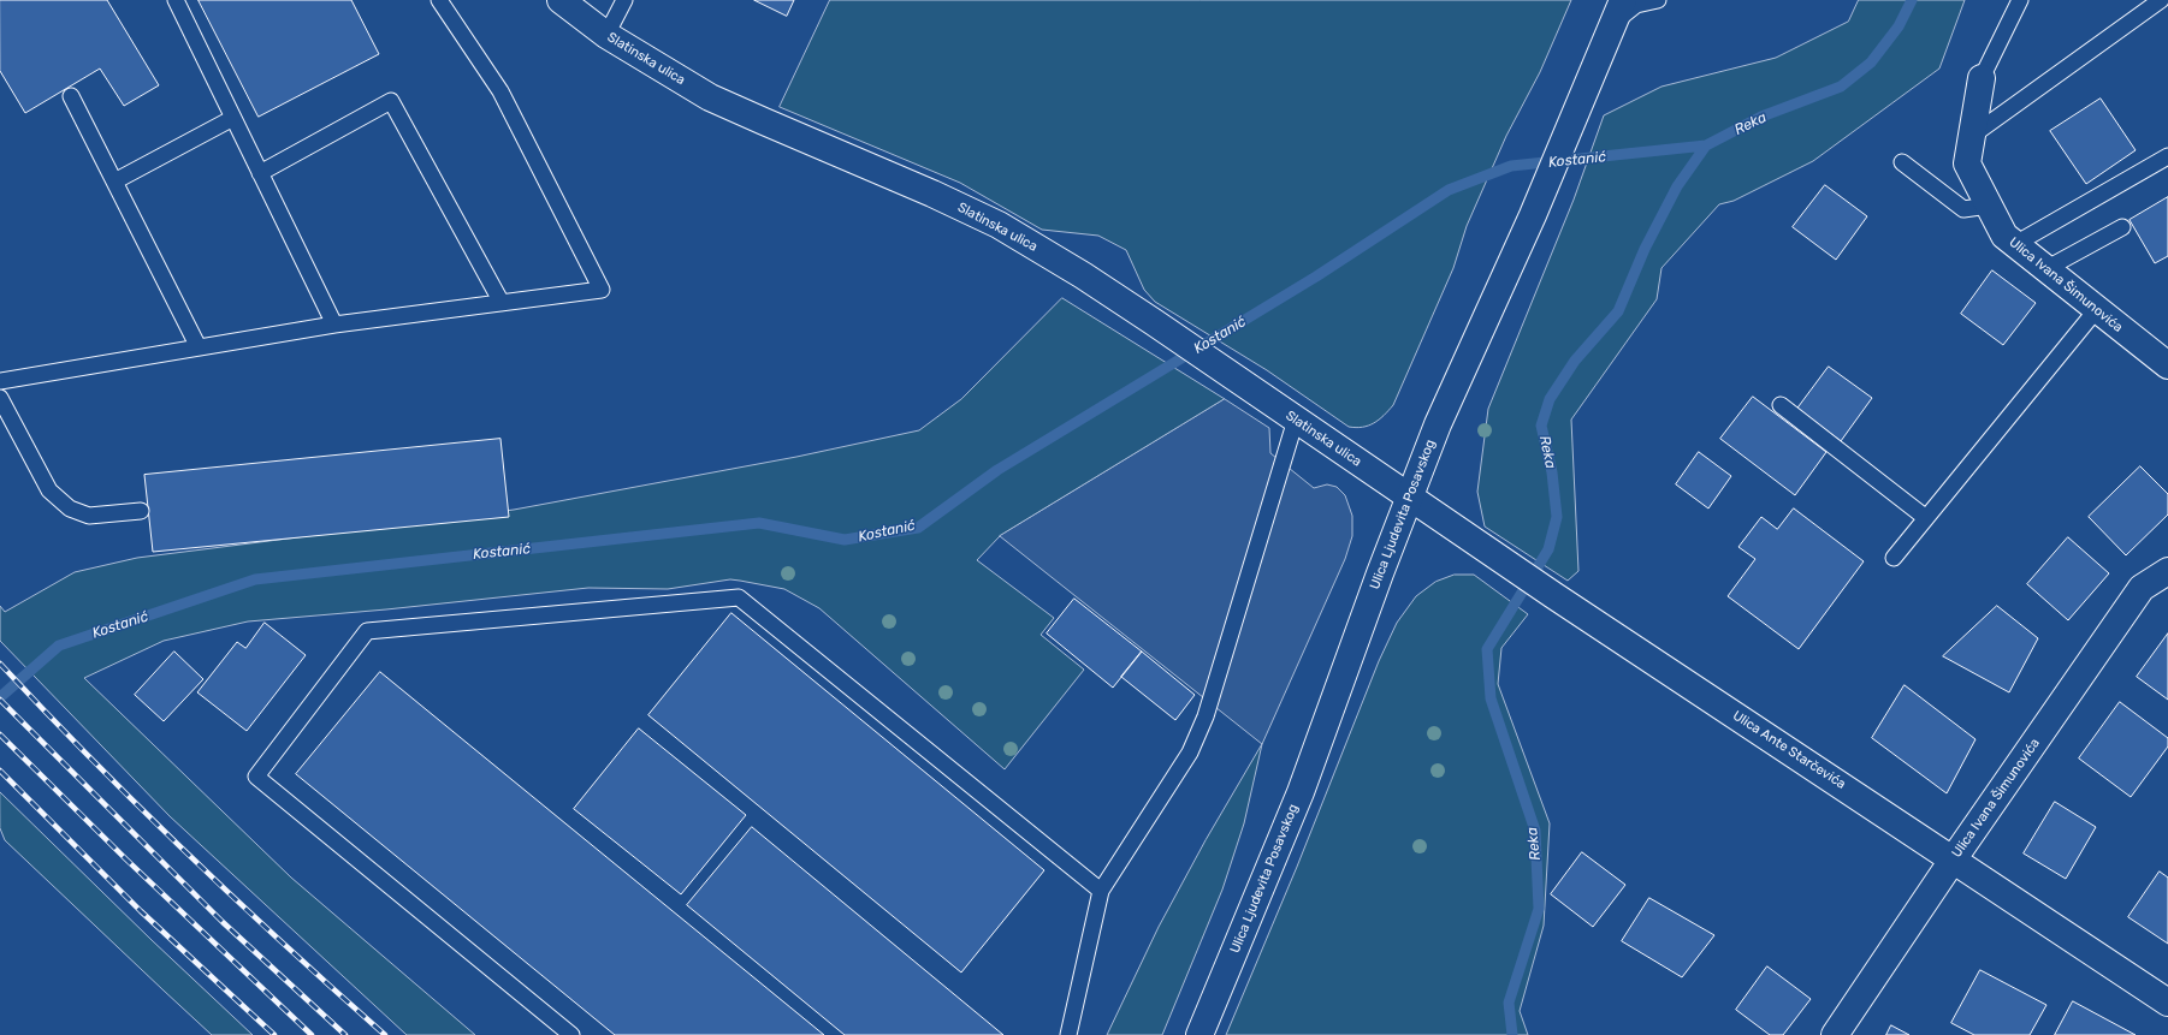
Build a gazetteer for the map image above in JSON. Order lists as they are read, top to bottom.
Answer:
{
  "streets": {
    "street": [
      "Slatinska ulica",
      "Ulica Ivana Šimunovića",
      "Ulica Ljudevita Posavskog",
      "Ulica Ante Starčevića"
    ]
  },
  "crossings": [
    ["Slatinska ulica", "Ulica Ljudevita Posavskog"],
    ["Slatinska ulica", "Ulica Ante Starčevića"],
    ["Ulica Ivana Šimunovića", "Ulica Ante Starčevića"],
    ["Ulica Ljudevita Posavskog", "Ulica Ante Starčevića"]
  ],
  "water": ["Reka", "Kostanić"]
}
